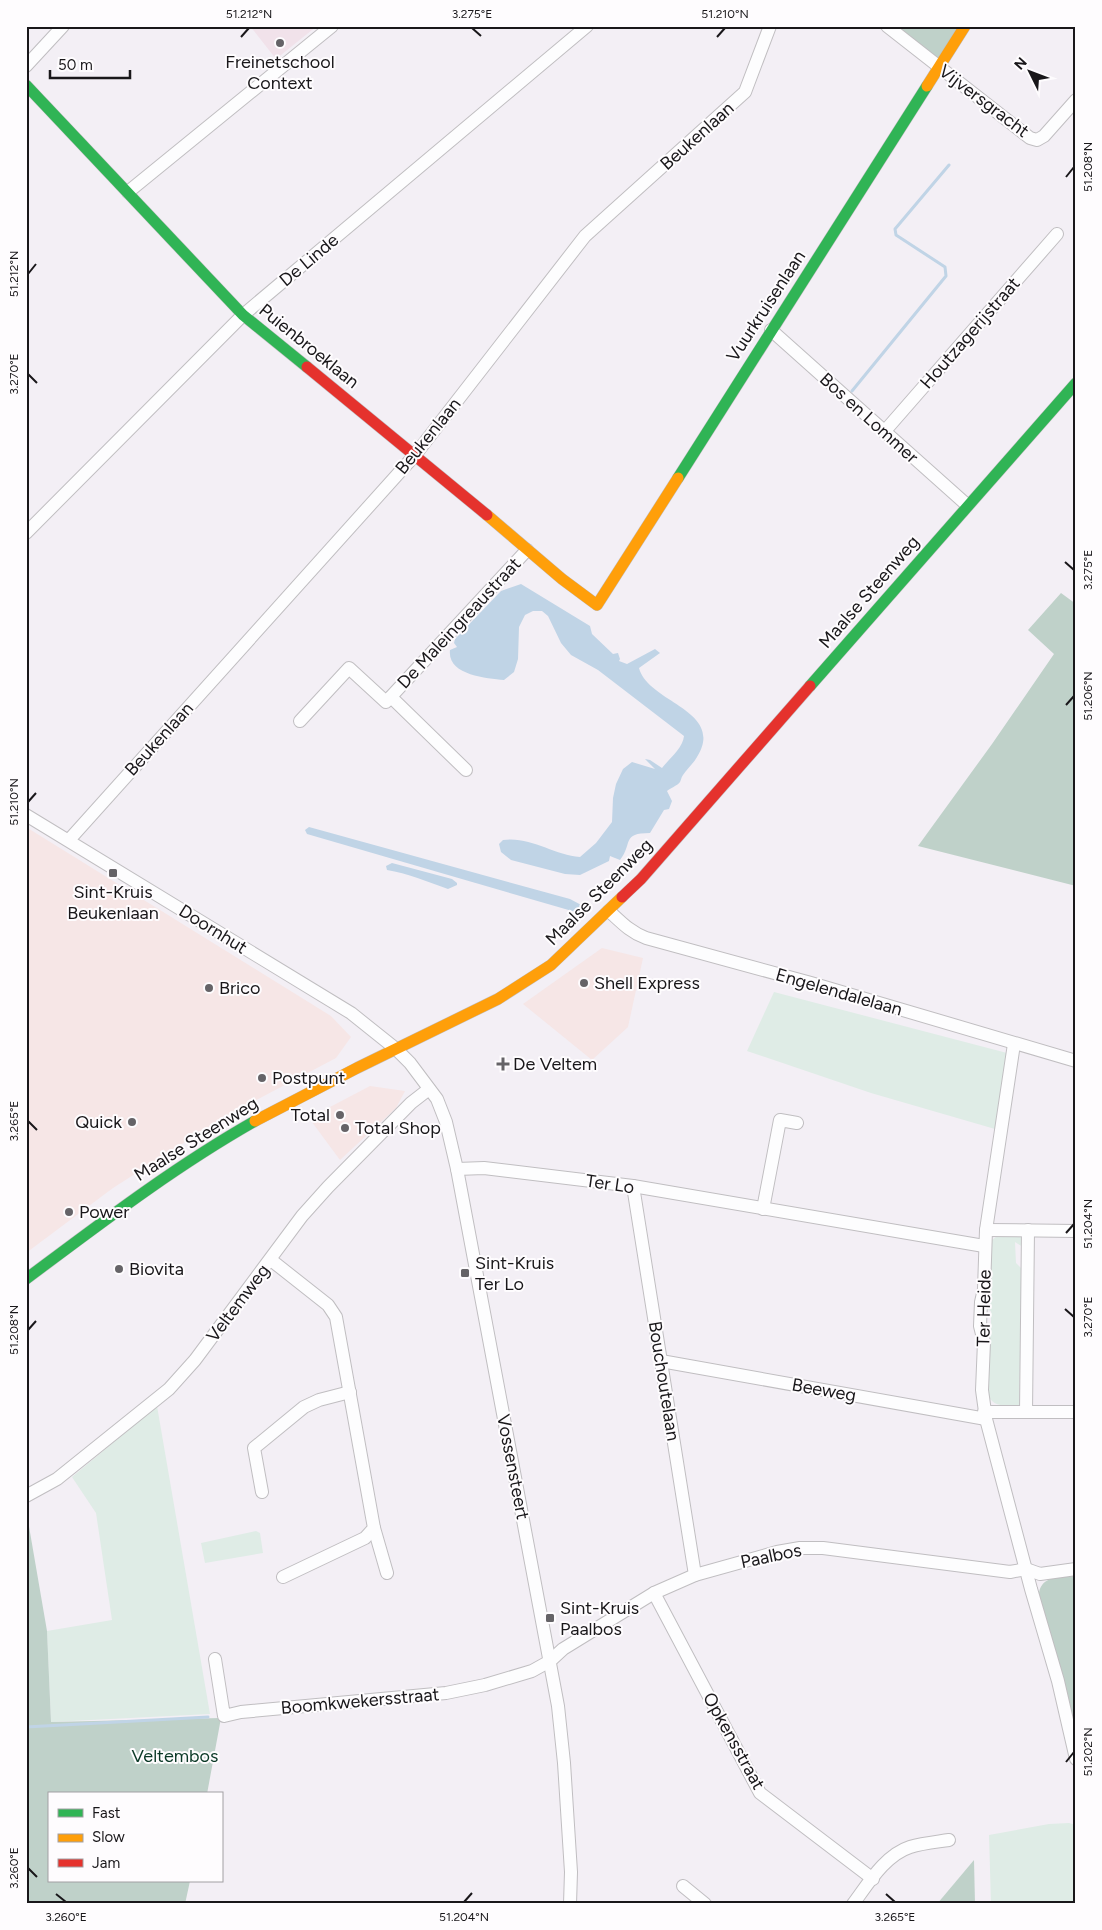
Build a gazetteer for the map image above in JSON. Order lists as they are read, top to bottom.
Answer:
{
  "streets": {
    "street": [
      "Vijversgracht",
      "Beukenlaan",
      "De Linde",
      "Vuurkruisenlaan",
      "Houtzagerijstraat",
      "Puienbroeklaan",
      "Bos en Lommer",
      "Maalse Steenweg",
      "De Maleingreaustraat",
      "Doornhut",
      "Engelendalelaan",
      "Ter Lo",
      "Veltemweg",
      "Ter Heide",
      "Bouchoutelaan",
      "Beeweg",
      "Vossensteert",
      "Paalbos",
      "Boomkwekersstraat",
      "Opkensstraat"
    ]
  },
  "crossings": [
    ["Vijversgracht", "Vuurkruisenlaan"],
    ["Beukenlaan", "Puienbroeklaan"],
    ["Beukenlaan", "Doornhut"],
    ["De Linde", "Puienbroeklaan"],
    ["Vuurkruisenlaan", "Puienbroeklaan"],
    ["Vuurkruisenlaan", "Bos en Lommer"],
    ["Houtzagerijstraat", "Bos en Lommer"],
    ["Puienbroeklaan", "De Maleingreaustraat"],
    ["Bos en Lommer", "Maalse Steenweg"],
    ["Maalse Steenweg", "Doornhut"],
    ["Maalse Steenweg", "Engelendalelaan"],
    ["Maalse Steenweg", "Vossensteert"],
    ["Doornhut", "Vossensteert"],
    ["Engelendalelaan", "Ter Heide"],
    ["Ter Lo", "Ter Heide"],
    ["Ter Lo", "Bouchoutelaan"],
    ["Ter Lo", "Vossensteert"],
    ["Veltemweg", "Vossensteert"],
    ["Ter Heide", "Beeweg"],
    ["Ter Heide", "Paalbos"],
    ["Bouchoutelaan", "Beeweg"],
    ["Bouchoutelaan", "Paalbos"],
    ["Vossensteert", "Paalbos"],
    ["Vossensteert", "Boomkwekersstraat"],
    ["Paalbos", "Boomkwekersstraat"],
    ["Paalbos", "Opkensstraat"]
  ],
  "parks": ["Veltembos"],
  "places": {
    "other": [
      "Freinetschool Context",
      "Shell Express",
      "Brico",
      "Postpunt",
      "Total",
      "Quick",
      "Total Shop",
      "Power",
      "Biovita"
    ],
    "transit": ["Sint-Kruis Beukenlaan", "Sint-Kruis Ter Lo", "Sint-Kruis Paalbos"],
    "health": ["De Veltem"]
  },
  "legend": ["Fast", "Slow", "Jam"],
  "scale_bar": "50 m",
  "north": "top left",
  "coordinates": [
    "51.212°N",
    "3.275°E",
    "51.210°N",
    "51.208°N",
    "3.270°E",
    "51.206°N",
    "3.265°E",
    "51.204°N",
    "51.202°N",
    "3.260°E"
  ]
}
